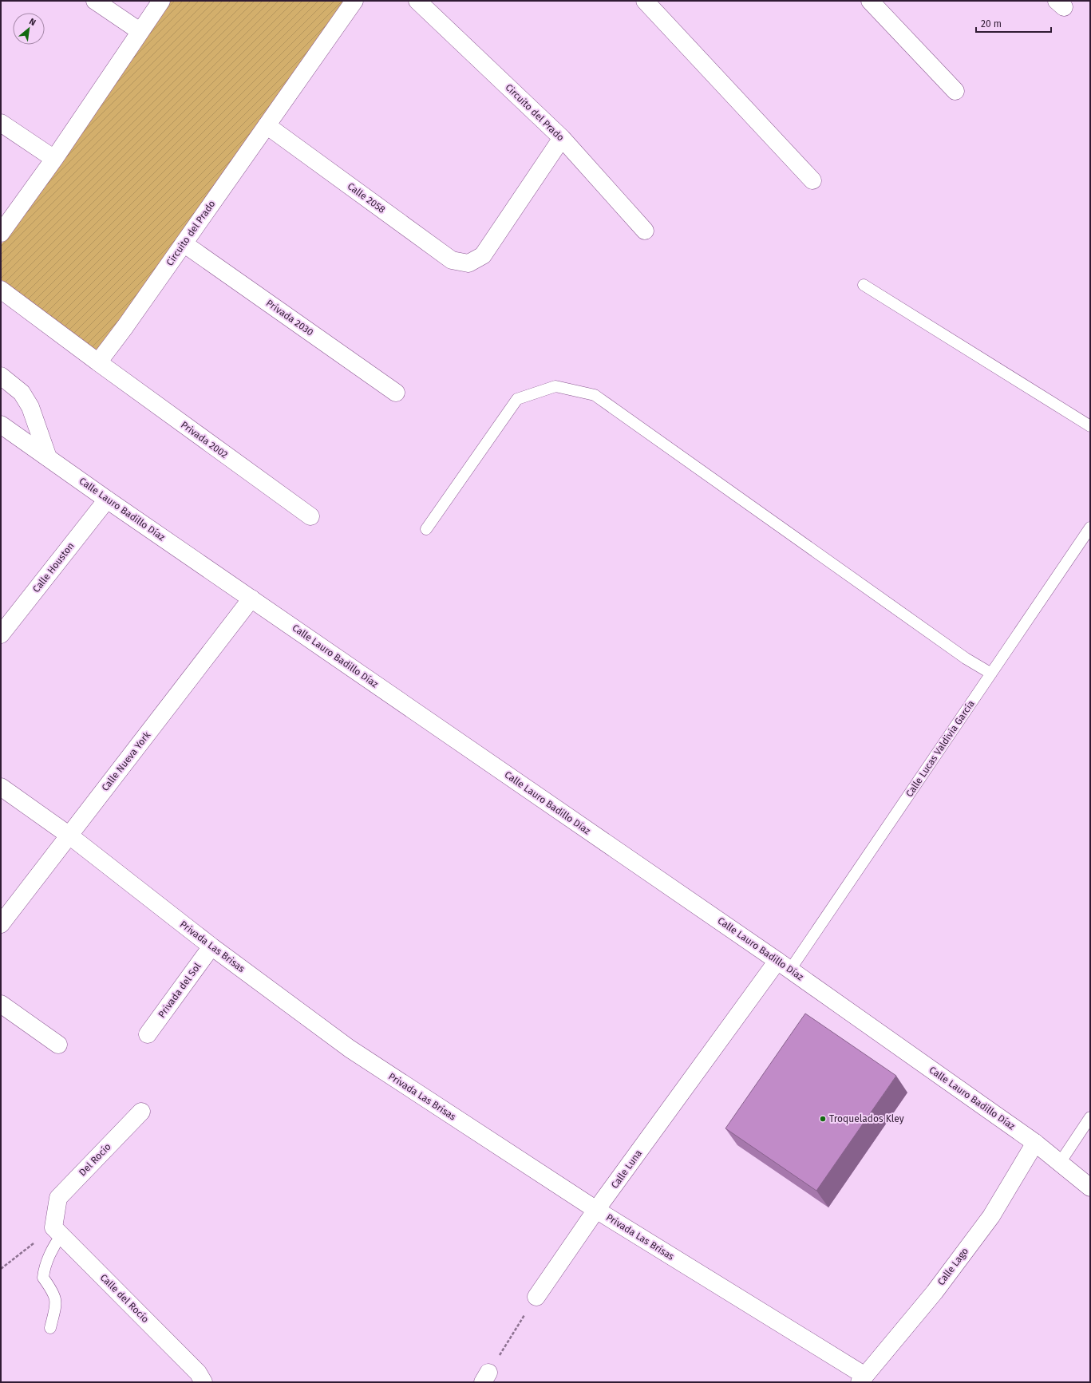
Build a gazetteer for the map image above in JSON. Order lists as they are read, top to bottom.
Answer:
{
  "streets": {
    "street": [
      "Circuito del Prado",
      "Calle 2058",
      "Privada 2030",
      "Privada 2002",
      "Calle Lauro Badillo Díaz",
      "Calle Houston",
      "Calle Nueva York",
      "Privada Las Brisas",
      "Privada del Sol",
      "Del Rocío",
      "Calle Luna",
      "Calle Lago",
      "Calle del Rocío"
    ],
    "lane": ["Calle Lucas Valdivia García"]
  },
  "crossings": [
    ["Circuito del Prado", "Calle 2058"],
    ["Circuito del Prado", "Privada 2030"],
    ["Circuito del Prado", "Privada 2002"],
    ["Calle Lauro Badillo Díaz", "Calle Houston"],
    ["Calle Lauro Badillo Díaz", "Calle Lucas Valdivia García"],
    ["Calle Lauro Badillo Díaz", "Calle Nueva York"],
    ["Calle Lauro Badillo Díaz", "Calle Luna"],
    ["Calle Lauro Badillo Díaz", "Calle Lago"],
    ["Calle Lucas Valdivia García", "Calle Luna"],
    ["Calle Nueva York", "Privada Las Brisas"],
    ["Privada Las Brisas", "Privada del Sol"],
    ["Privada Las Brisas", "Calle Luna"],
    ["Privada Las Brisas", "Calle Lago"],
    ["Del Rocío", "Calle del Rocío"]
  ],
  "places": ["Troquelados Kley"],
  "scale_bar": "20 m",
  "north": "top right"
}
